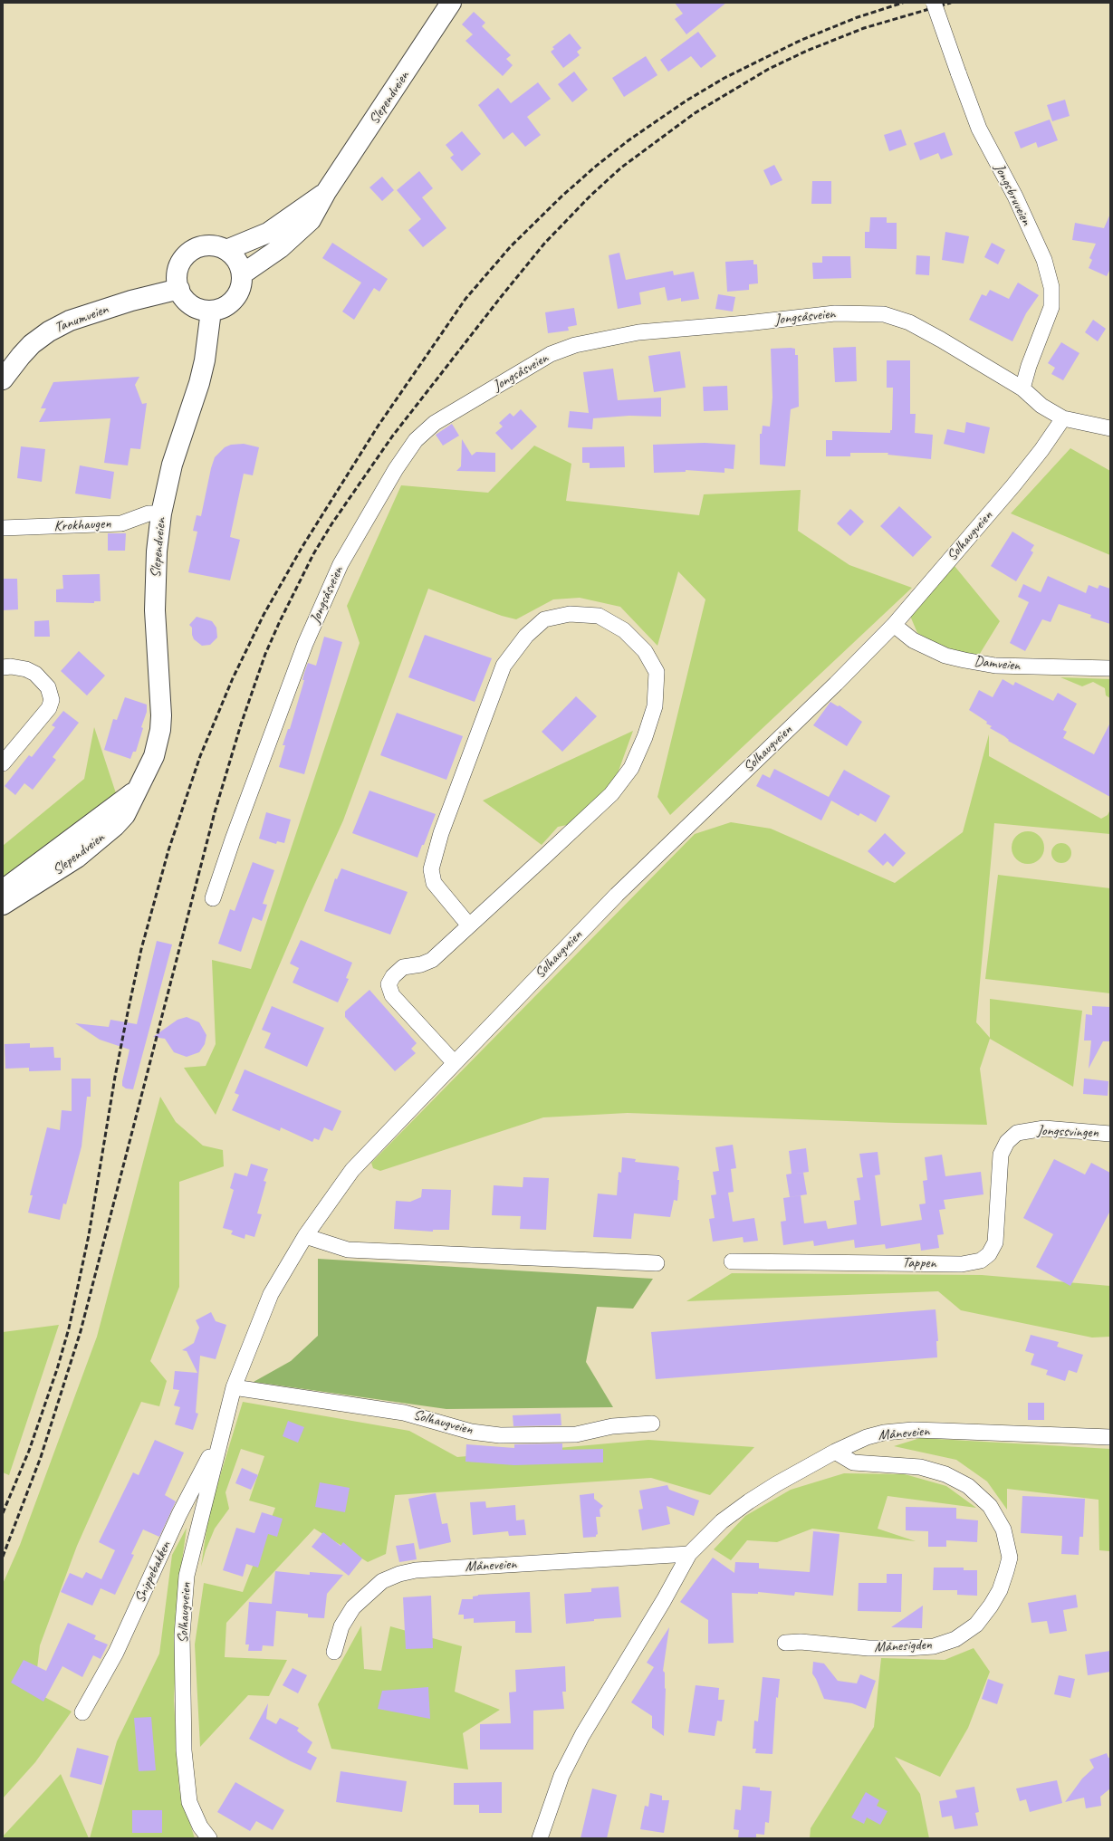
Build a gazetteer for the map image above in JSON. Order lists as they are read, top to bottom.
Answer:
{
  "streets": {
    "main road": ["Slependveien", "Tanumveien"],
    "street": [
      "Jongsbruveien",
      "Jongsåsveien",
      "Krokhaugen",
      "Solhaugveien",
      "Damveien",
      "Jongssvingen",
      "Tappen",
      "Måneveien",
      "Snippebakken",
      "Månesigden"
    ]
  },
  "crossings": [
    ["Slependveien", "Tanumveien"],
    ["Slependveien", "Krokhaugen"],
    ["Jongsbruveien", "Jongsåsveien"],
    ["Jongsåsveien", "Solhaugveien"],
    ["Solhaugveien", "Damveien"],
    ["Solhaugveien", "Snippebakken"],
    ["Jongssvingen", "Tappen"],
    ["Måneveien", "Månesigden"]
  ]
}
